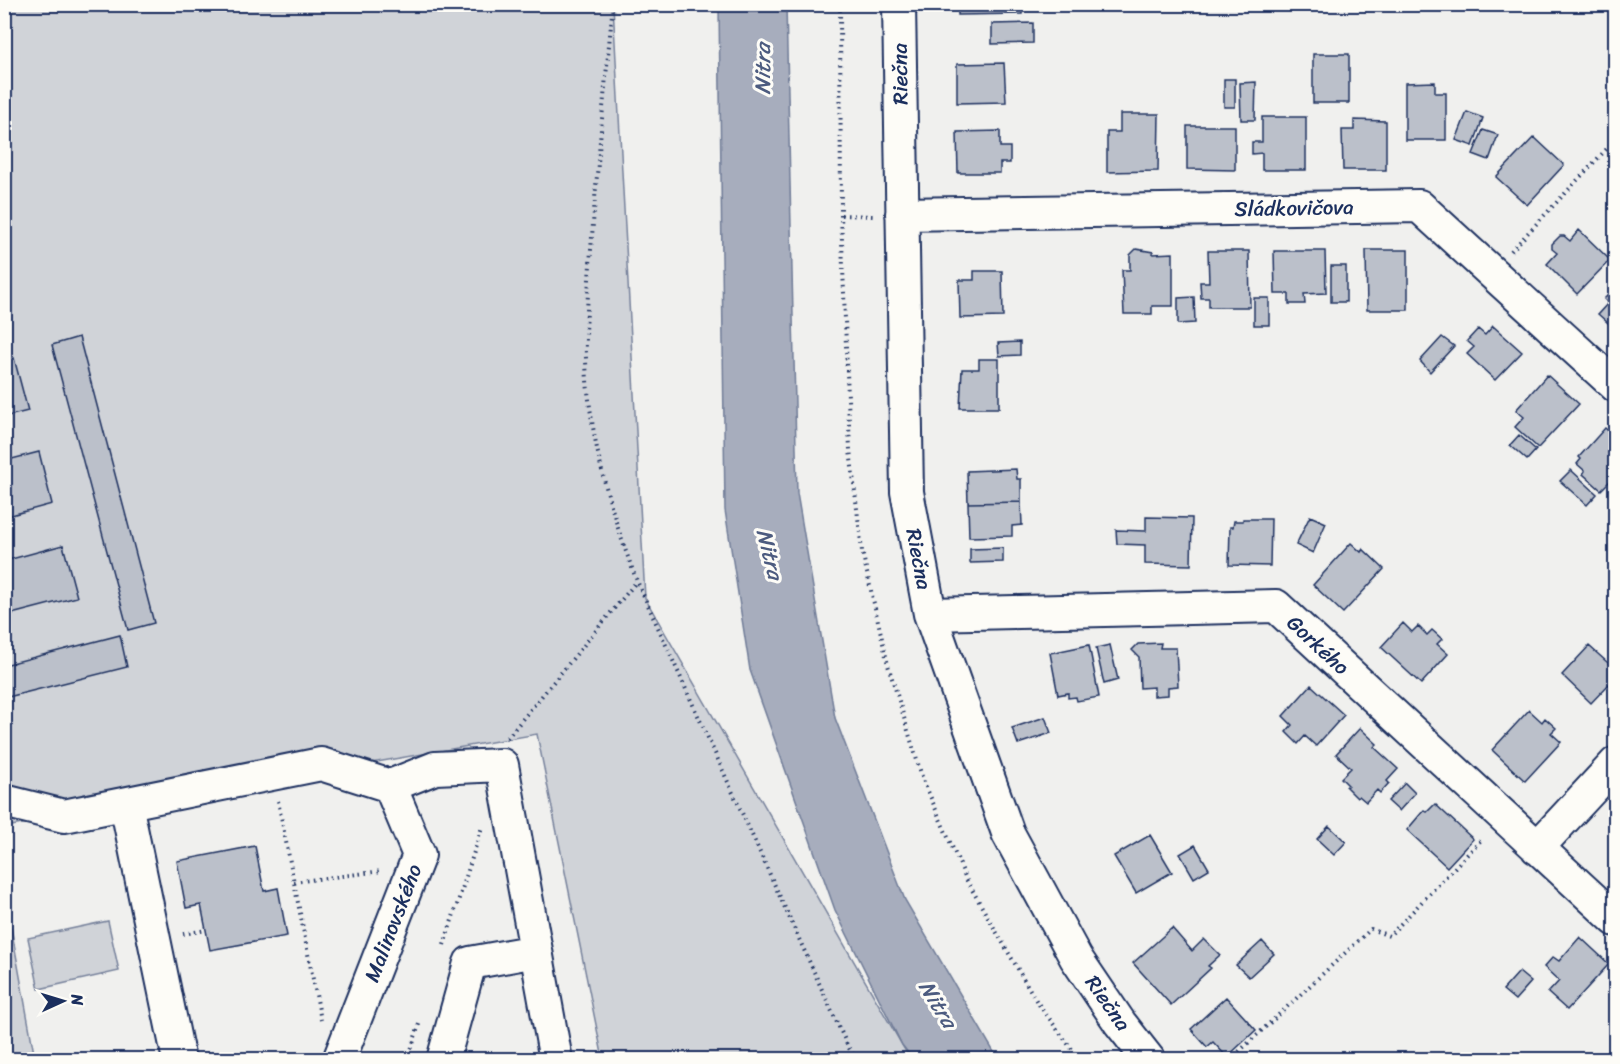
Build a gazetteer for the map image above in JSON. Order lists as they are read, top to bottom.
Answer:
{
  "streets": {
    "street": [
      "Riečna",
      "Sládkovičova",
      "Gorkého",
      "Malinovského"
    ]
  },
  "crossings": [
    ["Riečna", "Sládkovičova"],
    ["Riečna", "Gorkého"]
  ],
  "water": ["Nitra"],
  "north": "right"
}
